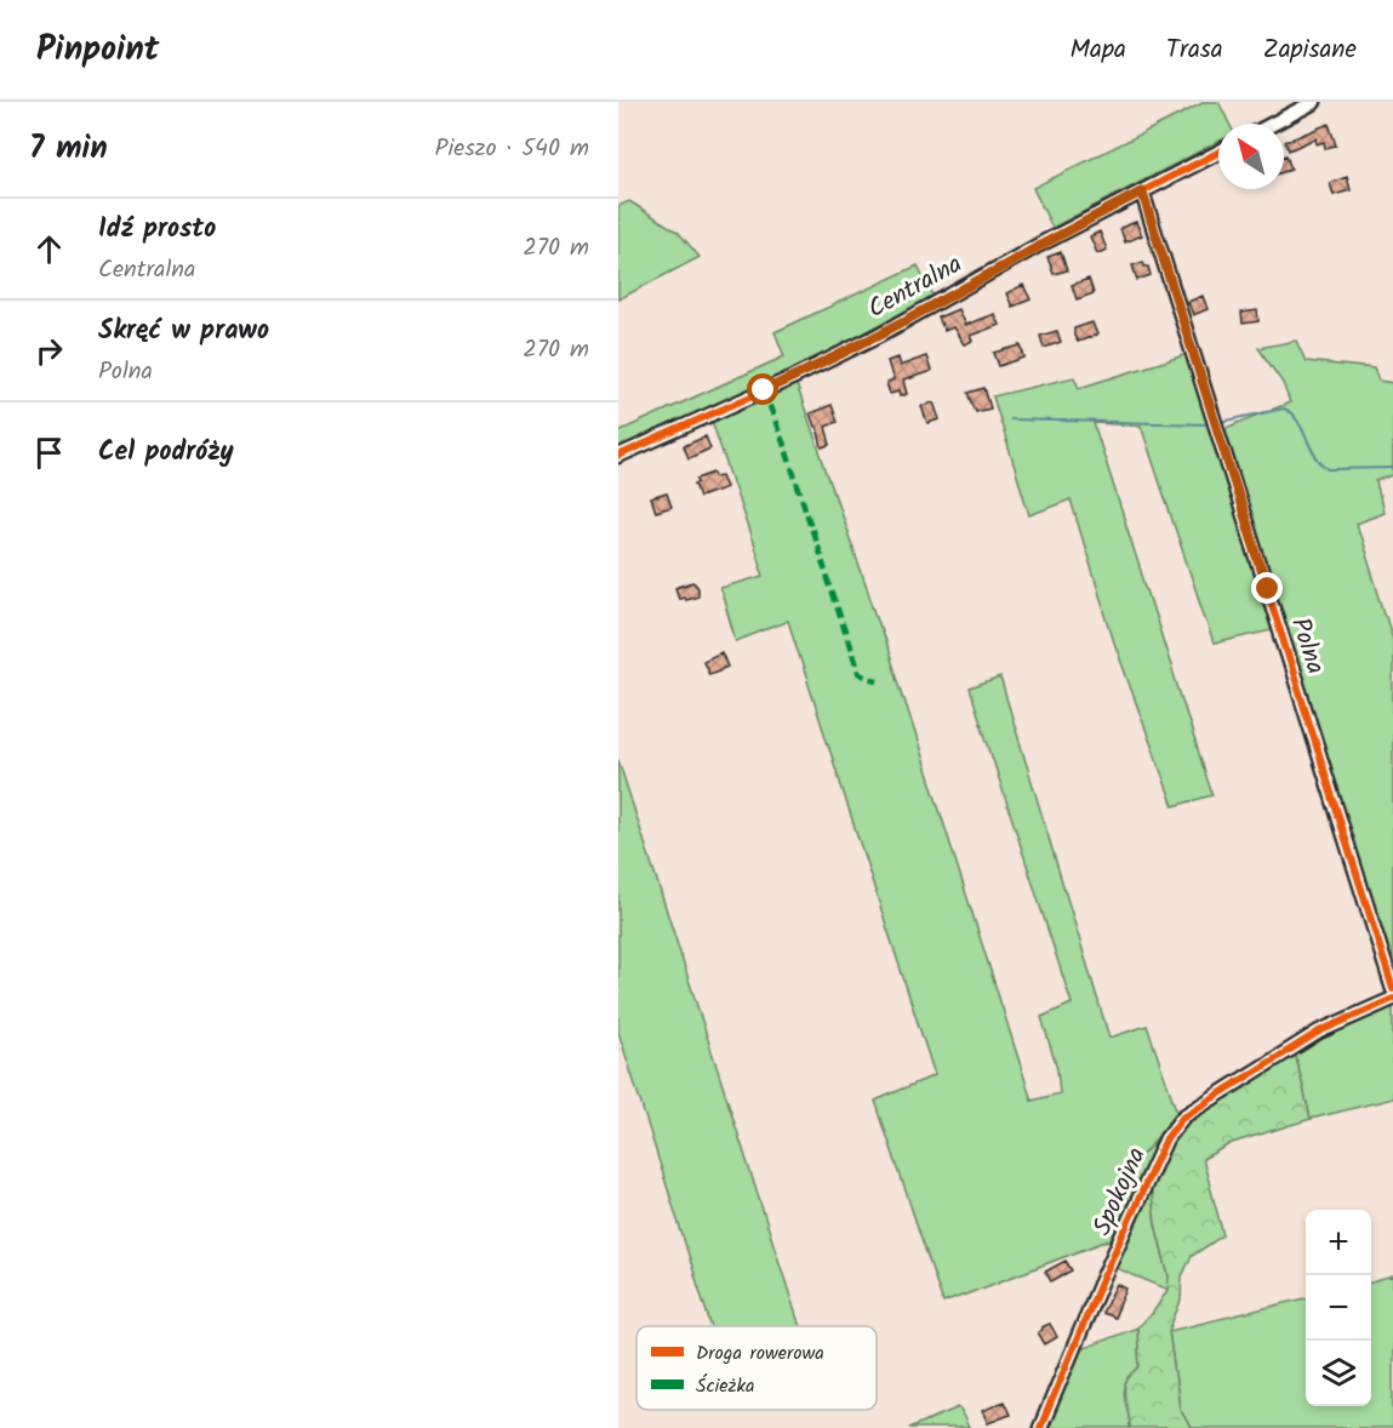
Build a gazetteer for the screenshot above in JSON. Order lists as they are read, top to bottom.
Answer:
{
  "streets": {
    "street": ["Centralna", "Polna", "Spokojna"]
  },
  "crossings": [
    ["Centralna", "Polna"]
  ],
  "legend": ["Droga rowerowa", "Ścieżka"],
  "north": "top left",
  "page": {
    "header": "Pinpoint",
    "nav": ["Mapa", "Trasa", "Zapisane"],
    "heading": ["7 min", "Pieszo · 540 m"],
    "list": [
      ["Idź prosto", "Centralna", "270 m"],
      ["Skręć w prawo", "Polna", "270 m"],
      "Cel podróży"
    ],
    "map_buttons": ["+", "−"]
  }
}
